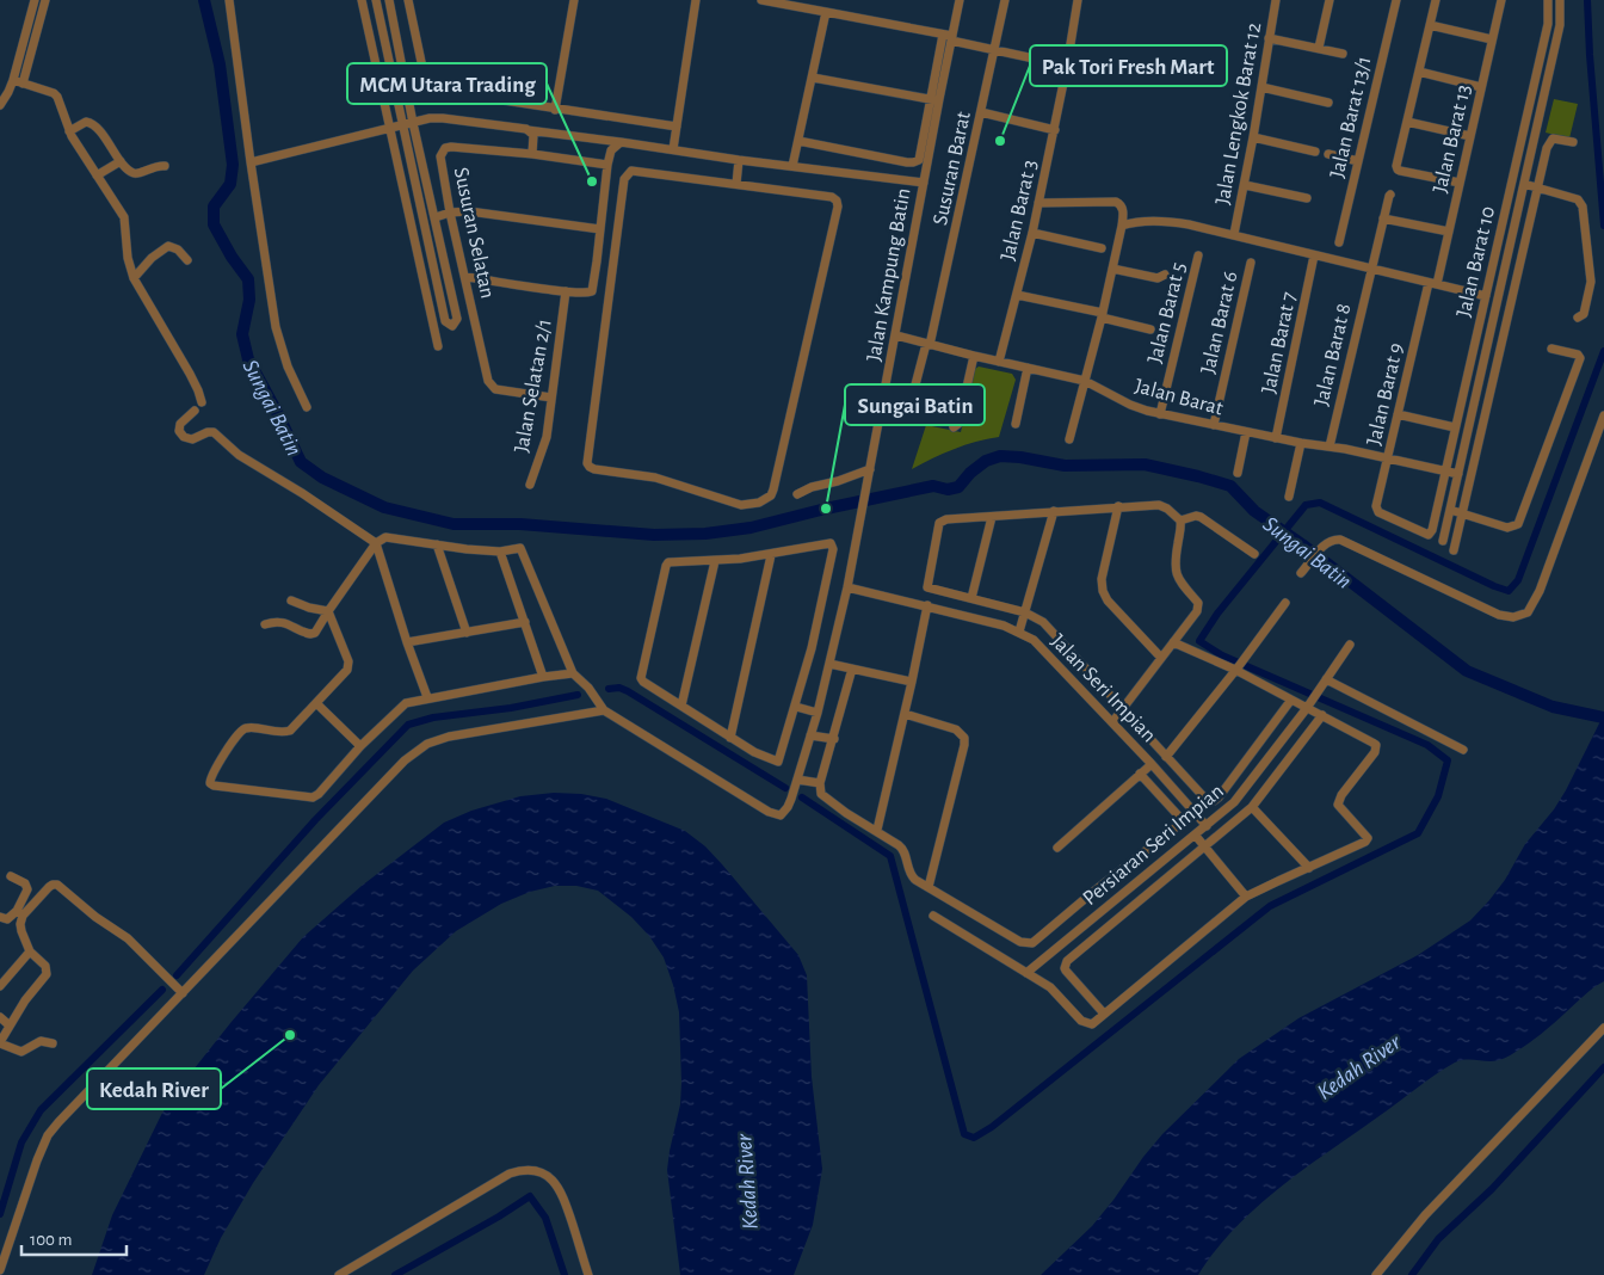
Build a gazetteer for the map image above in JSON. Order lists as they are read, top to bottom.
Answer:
{
  "streets": {
    "street": [
      "Jalan Lengkok Barat 12",
      "Jalan Barat 13/1",
      "Jalan Barat 13",
      "Susuran Barat",
      "Jalan Barat 3",
      "Susuran Selatan",
      "Jalan Barat 10",
      "Jalan Kampung Batin",
      "Jalan Barat 5",
      "Jalan Barat 6",
      "Jalan Barat 7",
      "Jalan Barat 8",
      "Jalan Selatan 2/1",
      "Jalan Barat 9",
      "Jalan Barat",
      "Jalan Seri Impian",
      "Persiaran Seri Impian"
    ]
  },
  "crossings": [
    ["Jalan Barat 13", "Jalan Barat 9"],
    ["Susuran Barat", "Jalan Barat"],
    ["Jalan Barat 3", "Jalan Barat"],
    ["Susuran Selatan", "Jalan Selatan 2/1"],
    ["Jalan Barat 10", "Jalan Barat 9"],
    ["Jalan Barat 10", "Jalan Barat"],
    ["Jalan Kampung Batin", "Jalan Barat"],
    ["Jalan Kampung Batin", "Jalan Seri Impian"],
    ["Jalan Barat 5", "Jalan Barat"],
    ["Jalan Barat 6", "Jalan Barat"],
    ["Jalan Barat 7", "Jalan Barat"],
    ["Jalan Barat 8", "Jalan Barat"],
    ["Jalan Barat 9", "Jalan Barat"],
    ["Jalan Seri Impian", "Persiaran Seri Impian"]
  ],
  "water": ["Sungai Batin", "Kedah River"],
  "places": [
    "Pak Tori Fresh Mart",
    "MCM Utara Trading",
    "Sungai Batin",
    "Kedah River"
  ],
  "scale_bar": "100 m"
}
